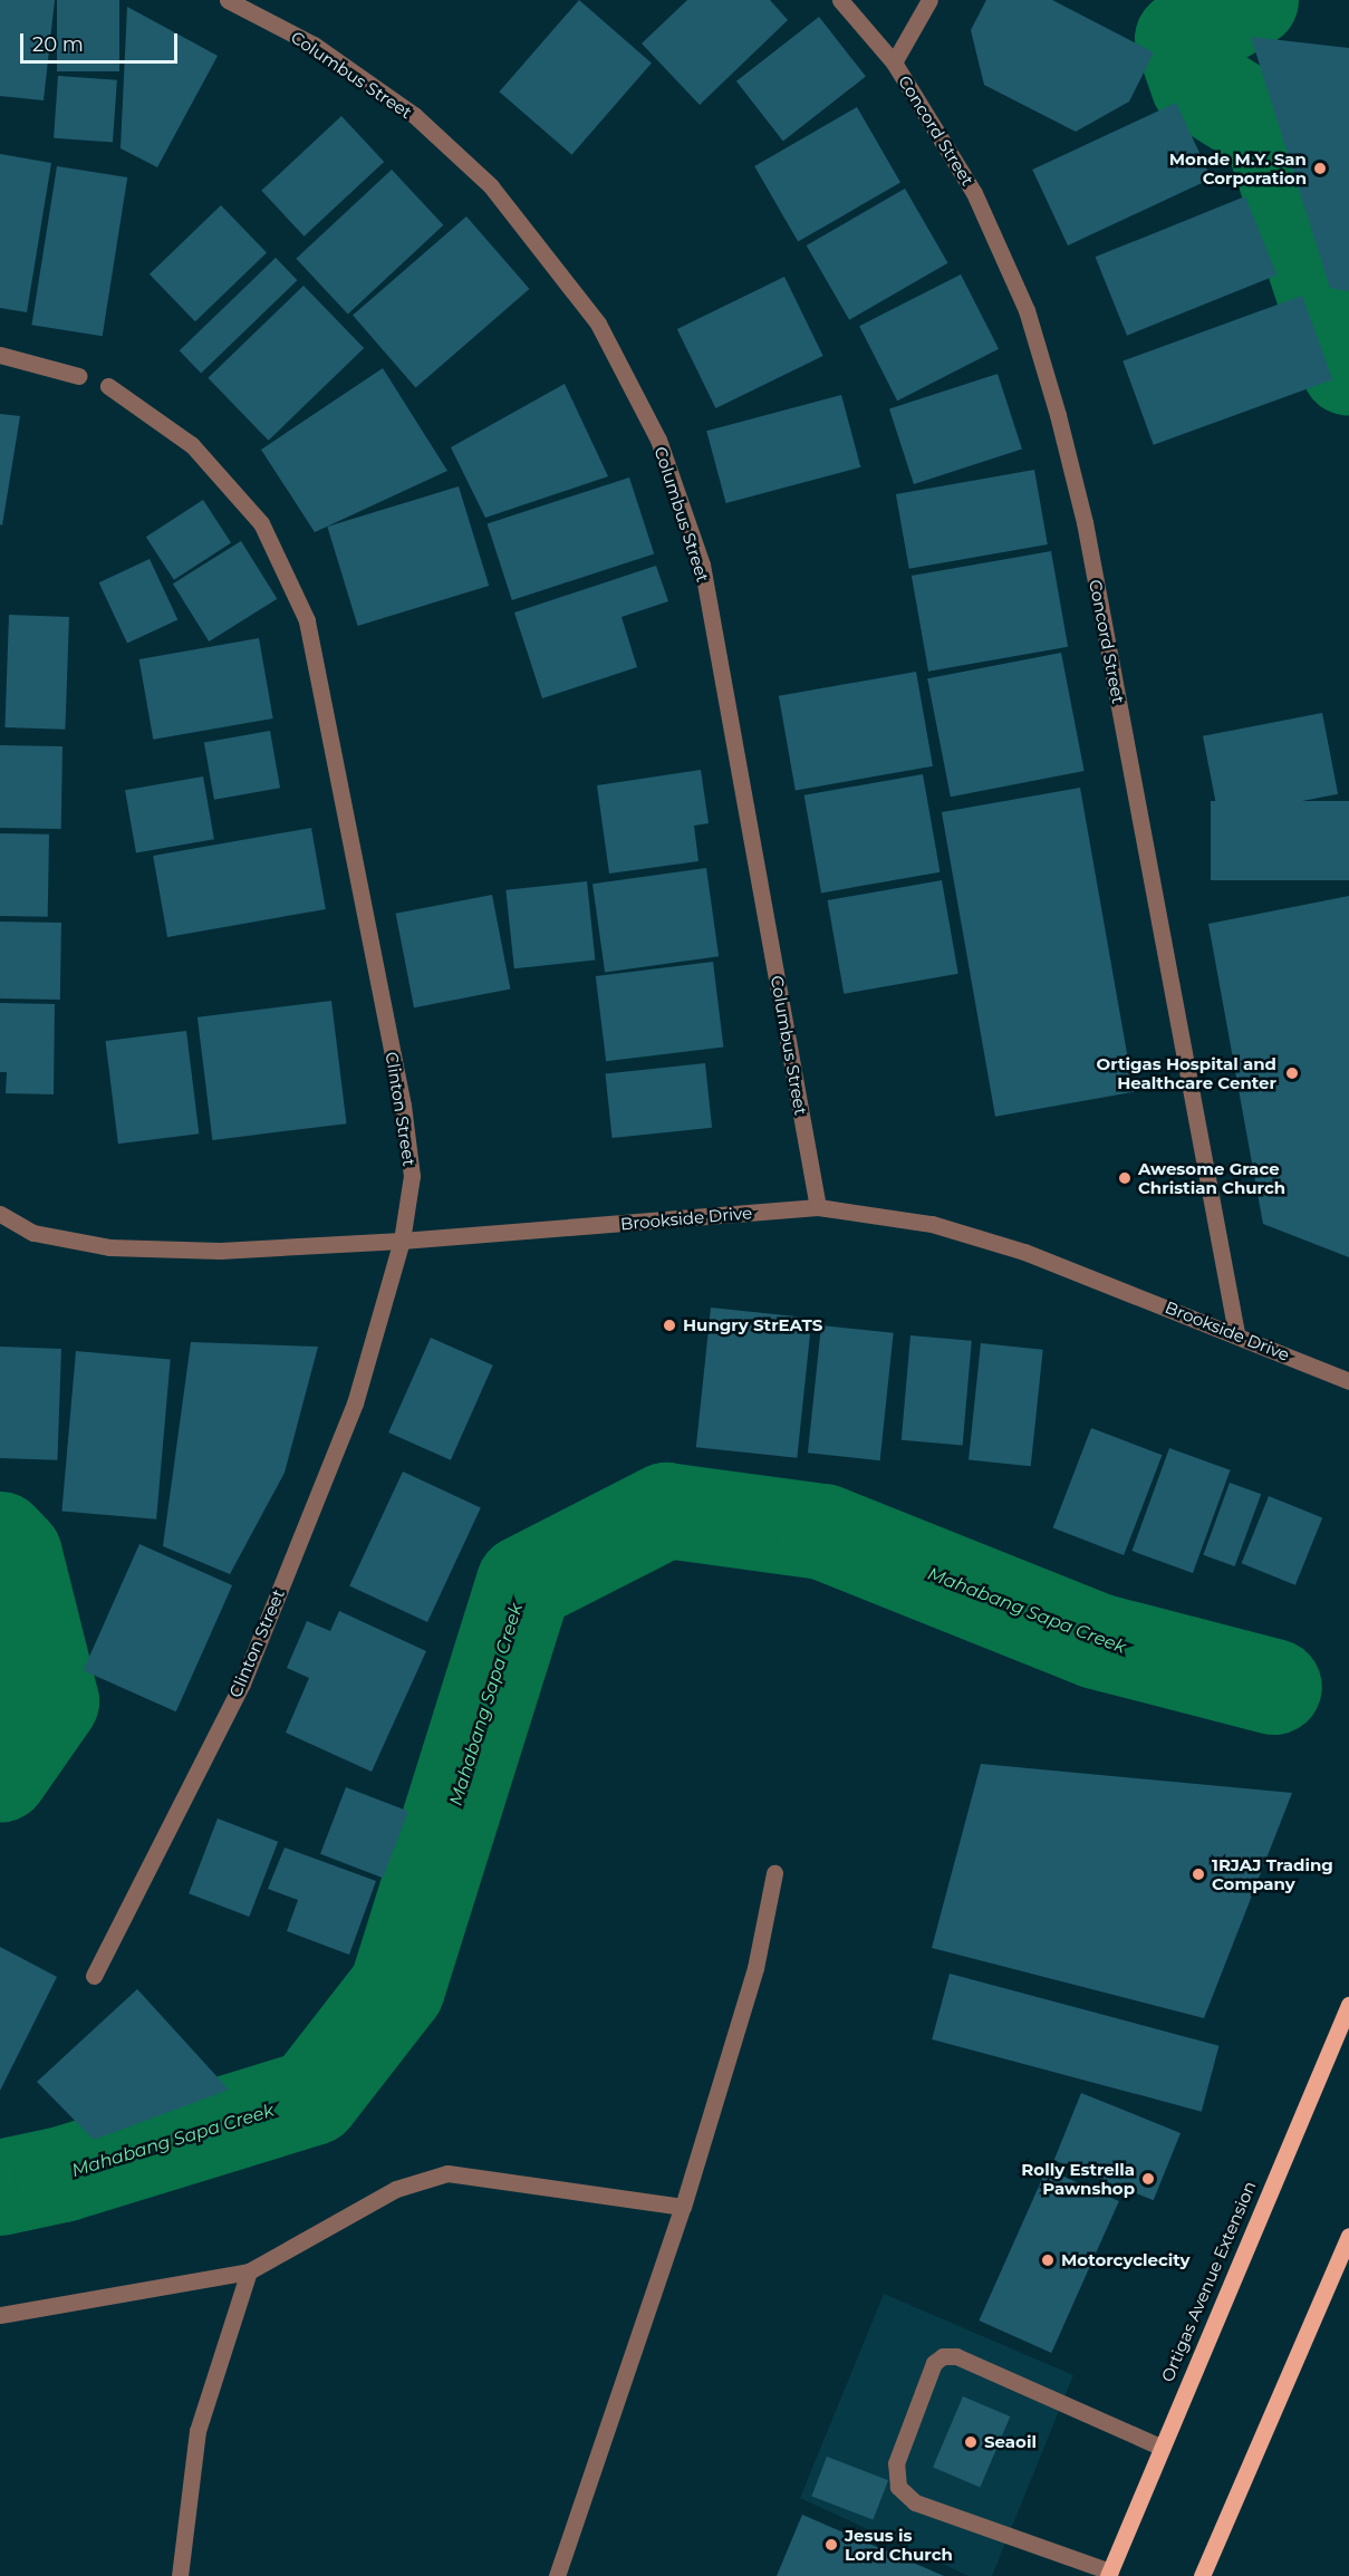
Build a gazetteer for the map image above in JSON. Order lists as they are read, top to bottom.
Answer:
{
  "streets": {
    "main road": ["Ortigas Avenue Extension"],
    "street": [
      "Columbus Street",
      "Concord Street",
      "Clinton Street",
      "Brookside Drive"
    ]
  },
  "crossings": [
    ["Columbus Street", "Brookside Drive"],
    ["Concord Street", "Brookside Drive"],
    ["Clinton Street", "Brookside Drive"]
  ],
  "water": ["Mahabang Sapa Creek"],
  "places": [
    "Monde M.Y. San Corporation",
    "Ortigas Hospital and Healthcare Center",
    "Awesome Grace Christian Church",
    "Hungry StrEATS",
    "1RJAJ Trading Company",
    "Rolly Estrella Pawnshop",
    "Motorcyclecity",
    "Seaoil",
    "Jesus is Lord Church"
  ],
  "scale_bar": "20 m"
}
